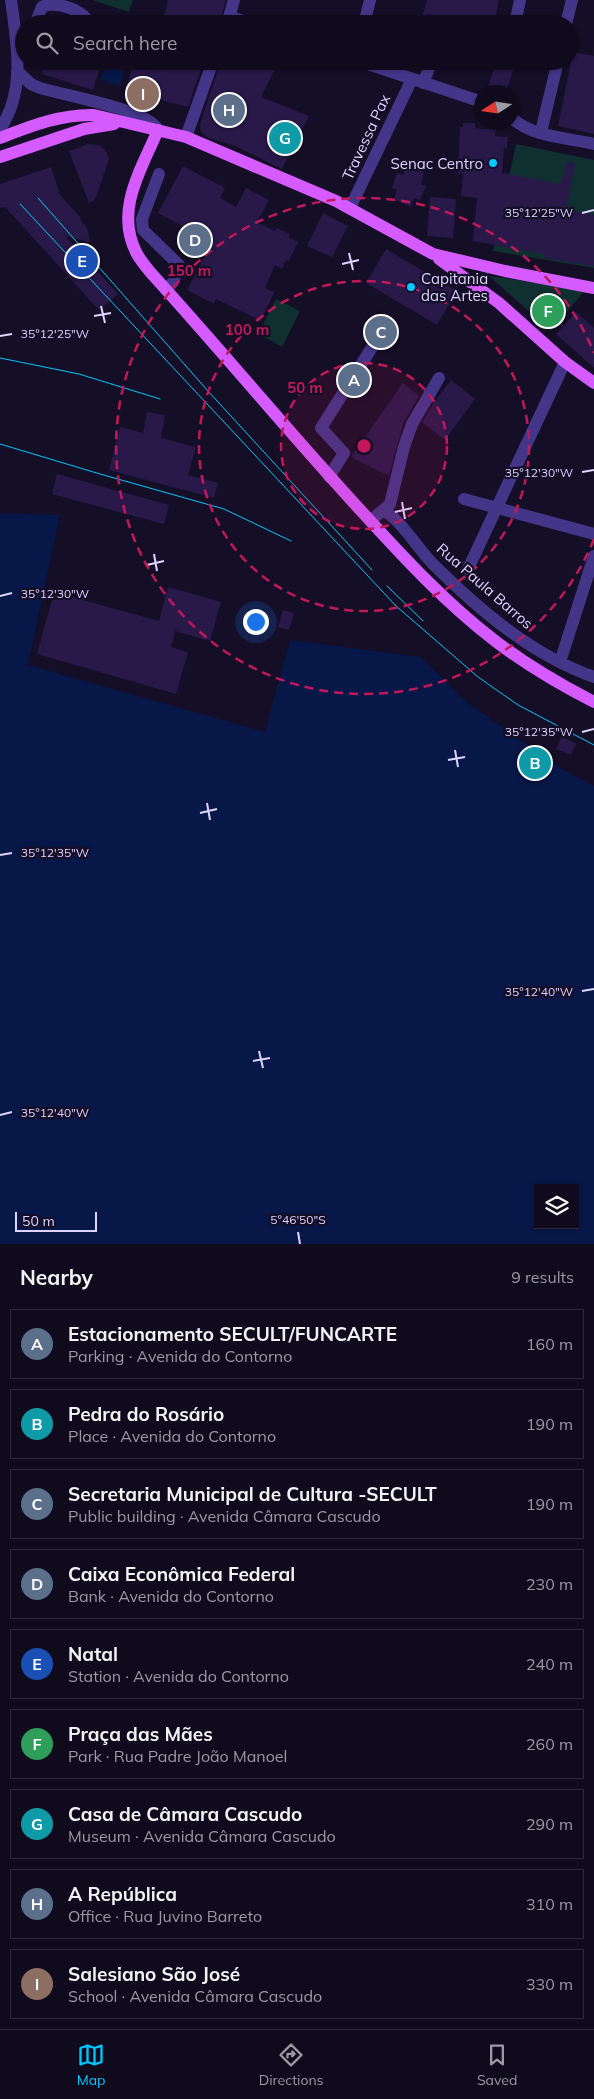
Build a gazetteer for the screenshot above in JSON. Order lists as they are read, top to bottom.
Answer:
{
  "streets": {
    "street": ["Travessa Pax", "Rua Paula Barros"]
  },
  "places": ["Senac Centro", "Capitania das Artes"],
  "scale_bar": "50 m",
  "north": "left",
  "page": {
    "search": "Search here",
    "pins": [
      "I",
      "H",
      "G",
      "D",
      "E",
      "F",
      "C",
      "A",
      "B"
    ],
    "scale": "50 m",
    "heading": ["Nearby", "9 results"],
    "list": [
      {
        "mark": "A",
        "name": "Estacionamento SECULT/FUNCARTE",
        "note": "Parking · Avenida do Contorno",
        "value": "160 m"
      },
      {
        "mark": "B",
        "name": "Pedra do Rosário",
        "note": "Place · Avenida do Contorno",
        "value": "190 m"
      },
      {
        "mark": "C",
        "name": "Secretaria Municipal de Cultura -SECULT",
        "note": "Public building · Avenida Câmara Cascudo",
        "value": "190 m"
      },
      {
        "mark": "D",
        "name": "Caixa Econômica Federal",
        "note": "Bank · Avenida do Contorno",
        "value": "230 m"
      },
      {
        "mark": "E",
        "name": "Natal",
        "note": "Station · Avenida do Contorno",
        "value": "240 m"
      },
      {
        "mark": "F",
        "name": "Praça das Mães",
        "note": "Park · Rua Padre João Manoel",
        "value": "260 m"
      },
      {
        "mark": "G",
        "name": "Casa de Câmara Cascudo",
        "note": "Museum · Avenida Câmara Cascudo",
        "value": "290 m"
      },
      {
        "mark": "H",
        "name": "A República",
        "note": "Office · Rua Juvino Barreto",
        "value": "310 m"
      },
      {
        "mark": "I",
        "name": "Salesiano São José",
        "note": "School · Avenida Câmara Cascudo",
        "value": "330 m"
      }
    ],
    "nav": ["Map", "Directions", "Saved"]
  },
  "coordinates": [
    "35°12'25\"W",
    "35°12'30\"W",
    "35°12'35\"W",
    "35°12'40\"W",
    "5°46'50\"S"
  ],
  "rings": ["150 m", "100 m", "50 m"]
}
